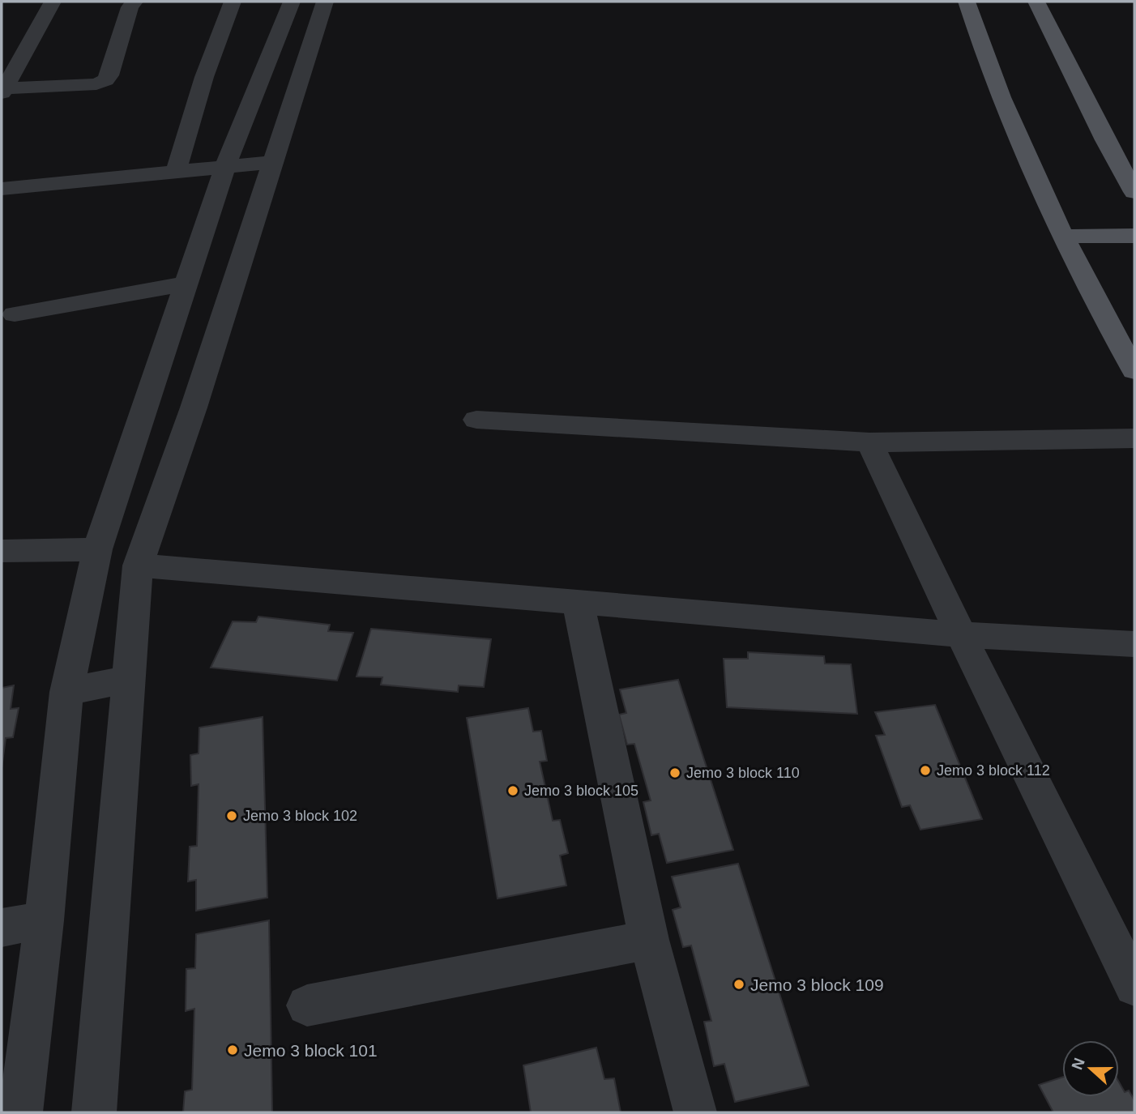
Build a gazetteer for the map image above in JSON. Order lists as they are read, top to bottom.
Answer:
{
  "places": [
    "Jemo 3 block 112",
    "Jemo 3 block 110",
    "Jemo 3 block 105",
    "Jemo 3 block 102",
    "Jemo 3 block 109",
    "Jemo 3 block 101"
  ],
  "north": "left"
}
